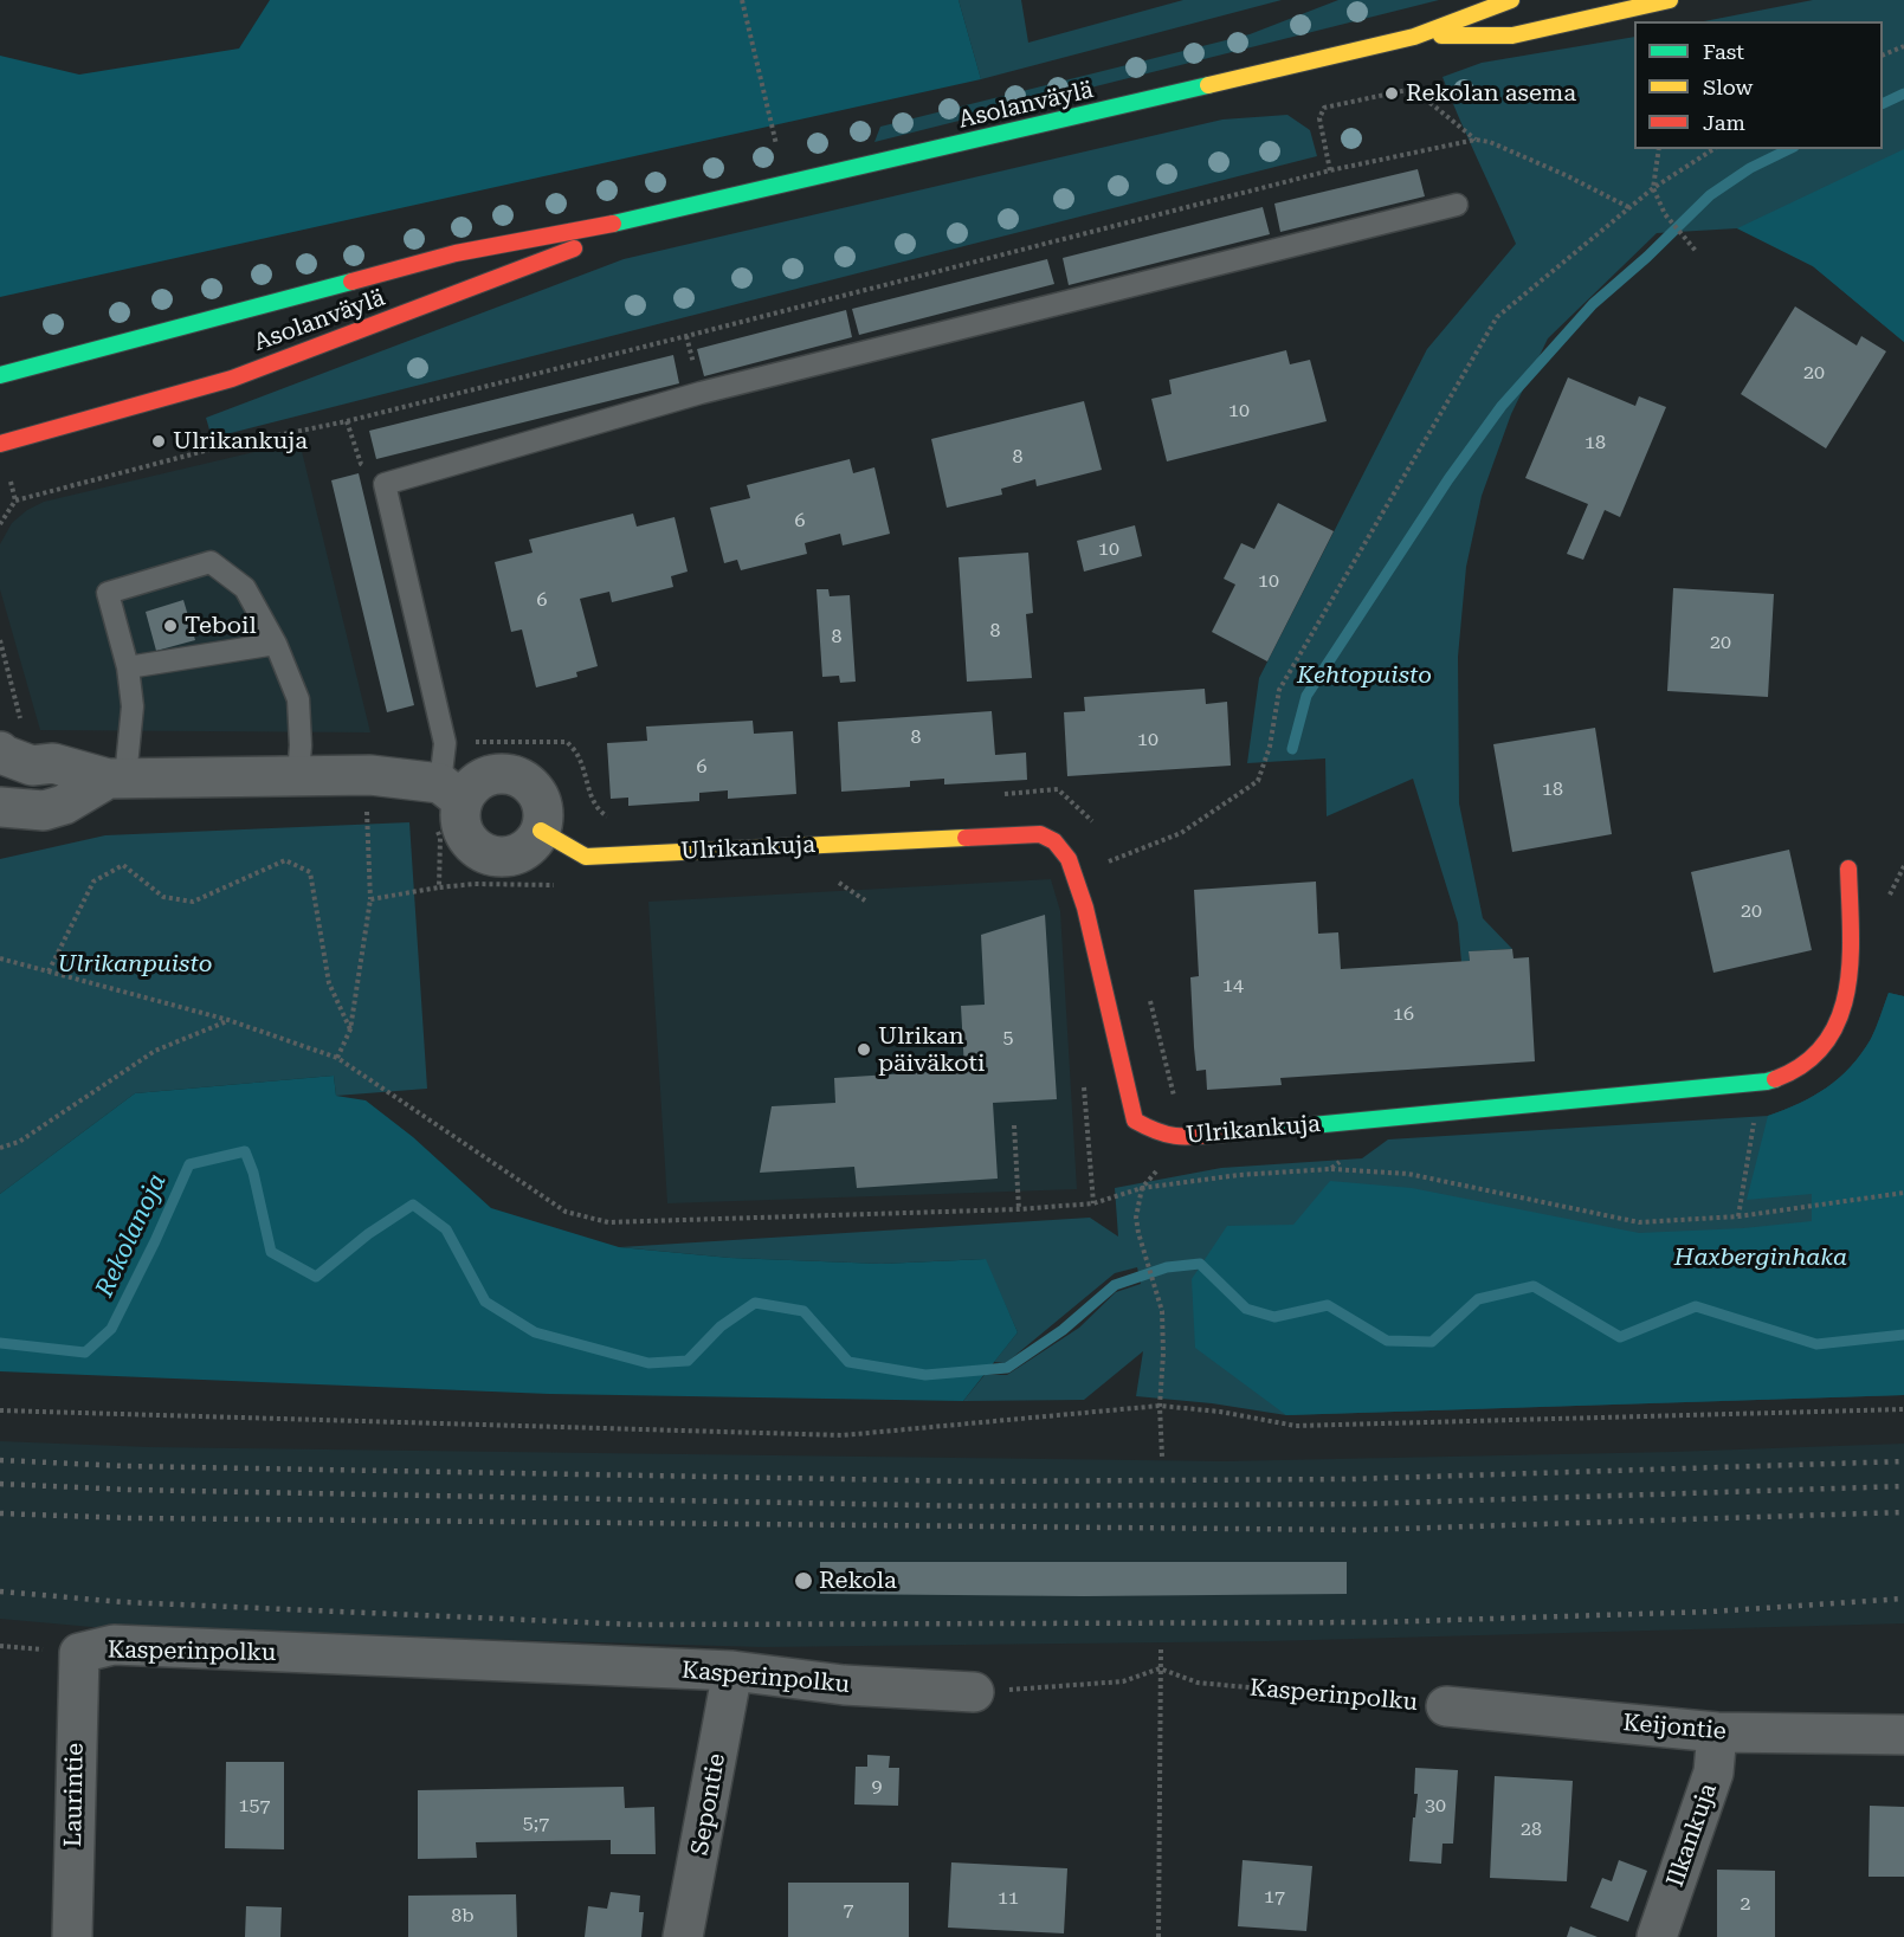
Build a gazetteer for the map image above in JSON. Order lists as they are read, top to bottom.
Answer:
{
  "streets": {
    "main road": ["Asolanväylä", "Ulrikankuja"],
    "street": [
      "Kasperinpolku",
      "Keijontie",
      "Laurintie",
      "Sepontie",
      "Ilkankuja"
    ]
  },
  "crossings": [
    ["Kasperinpolku", "Keijontie"],
    ["Kasperinpolku", "Laurintie"],
    ["Kasperinpolku", "Sepontie"],
    ["Keijontie", "Ilkankuja"]
  ],
  "water": ["Rekolanoja"],
  "parks": ["Kehtopuisto", "Ulrikanpuisto", "Haxberginhaka"],
  "places": [
    "Rekolan asema",
    "Ulrikankuja",
    "Teboil",
    "Ulrikan päiväkoti",
    "Rekola"
  ],
  "house_numbers": [
    "20",
    "10",
    "18",
    "8",
    "6",
    "10",
    "10",
    "6",
    "8",
    "8",
    "20",
    "8",
    "10",
    "6",
    "18",
    "20",
    "14",
    "16",
    "5",
    "9",
    "157",
    "30",
    "5;7",
    "28",
    "17",
    "11",
    "2",
    "7",
    "8b"
  ],
  "legend": ["Fast", "Slow", "Jam"]
}
